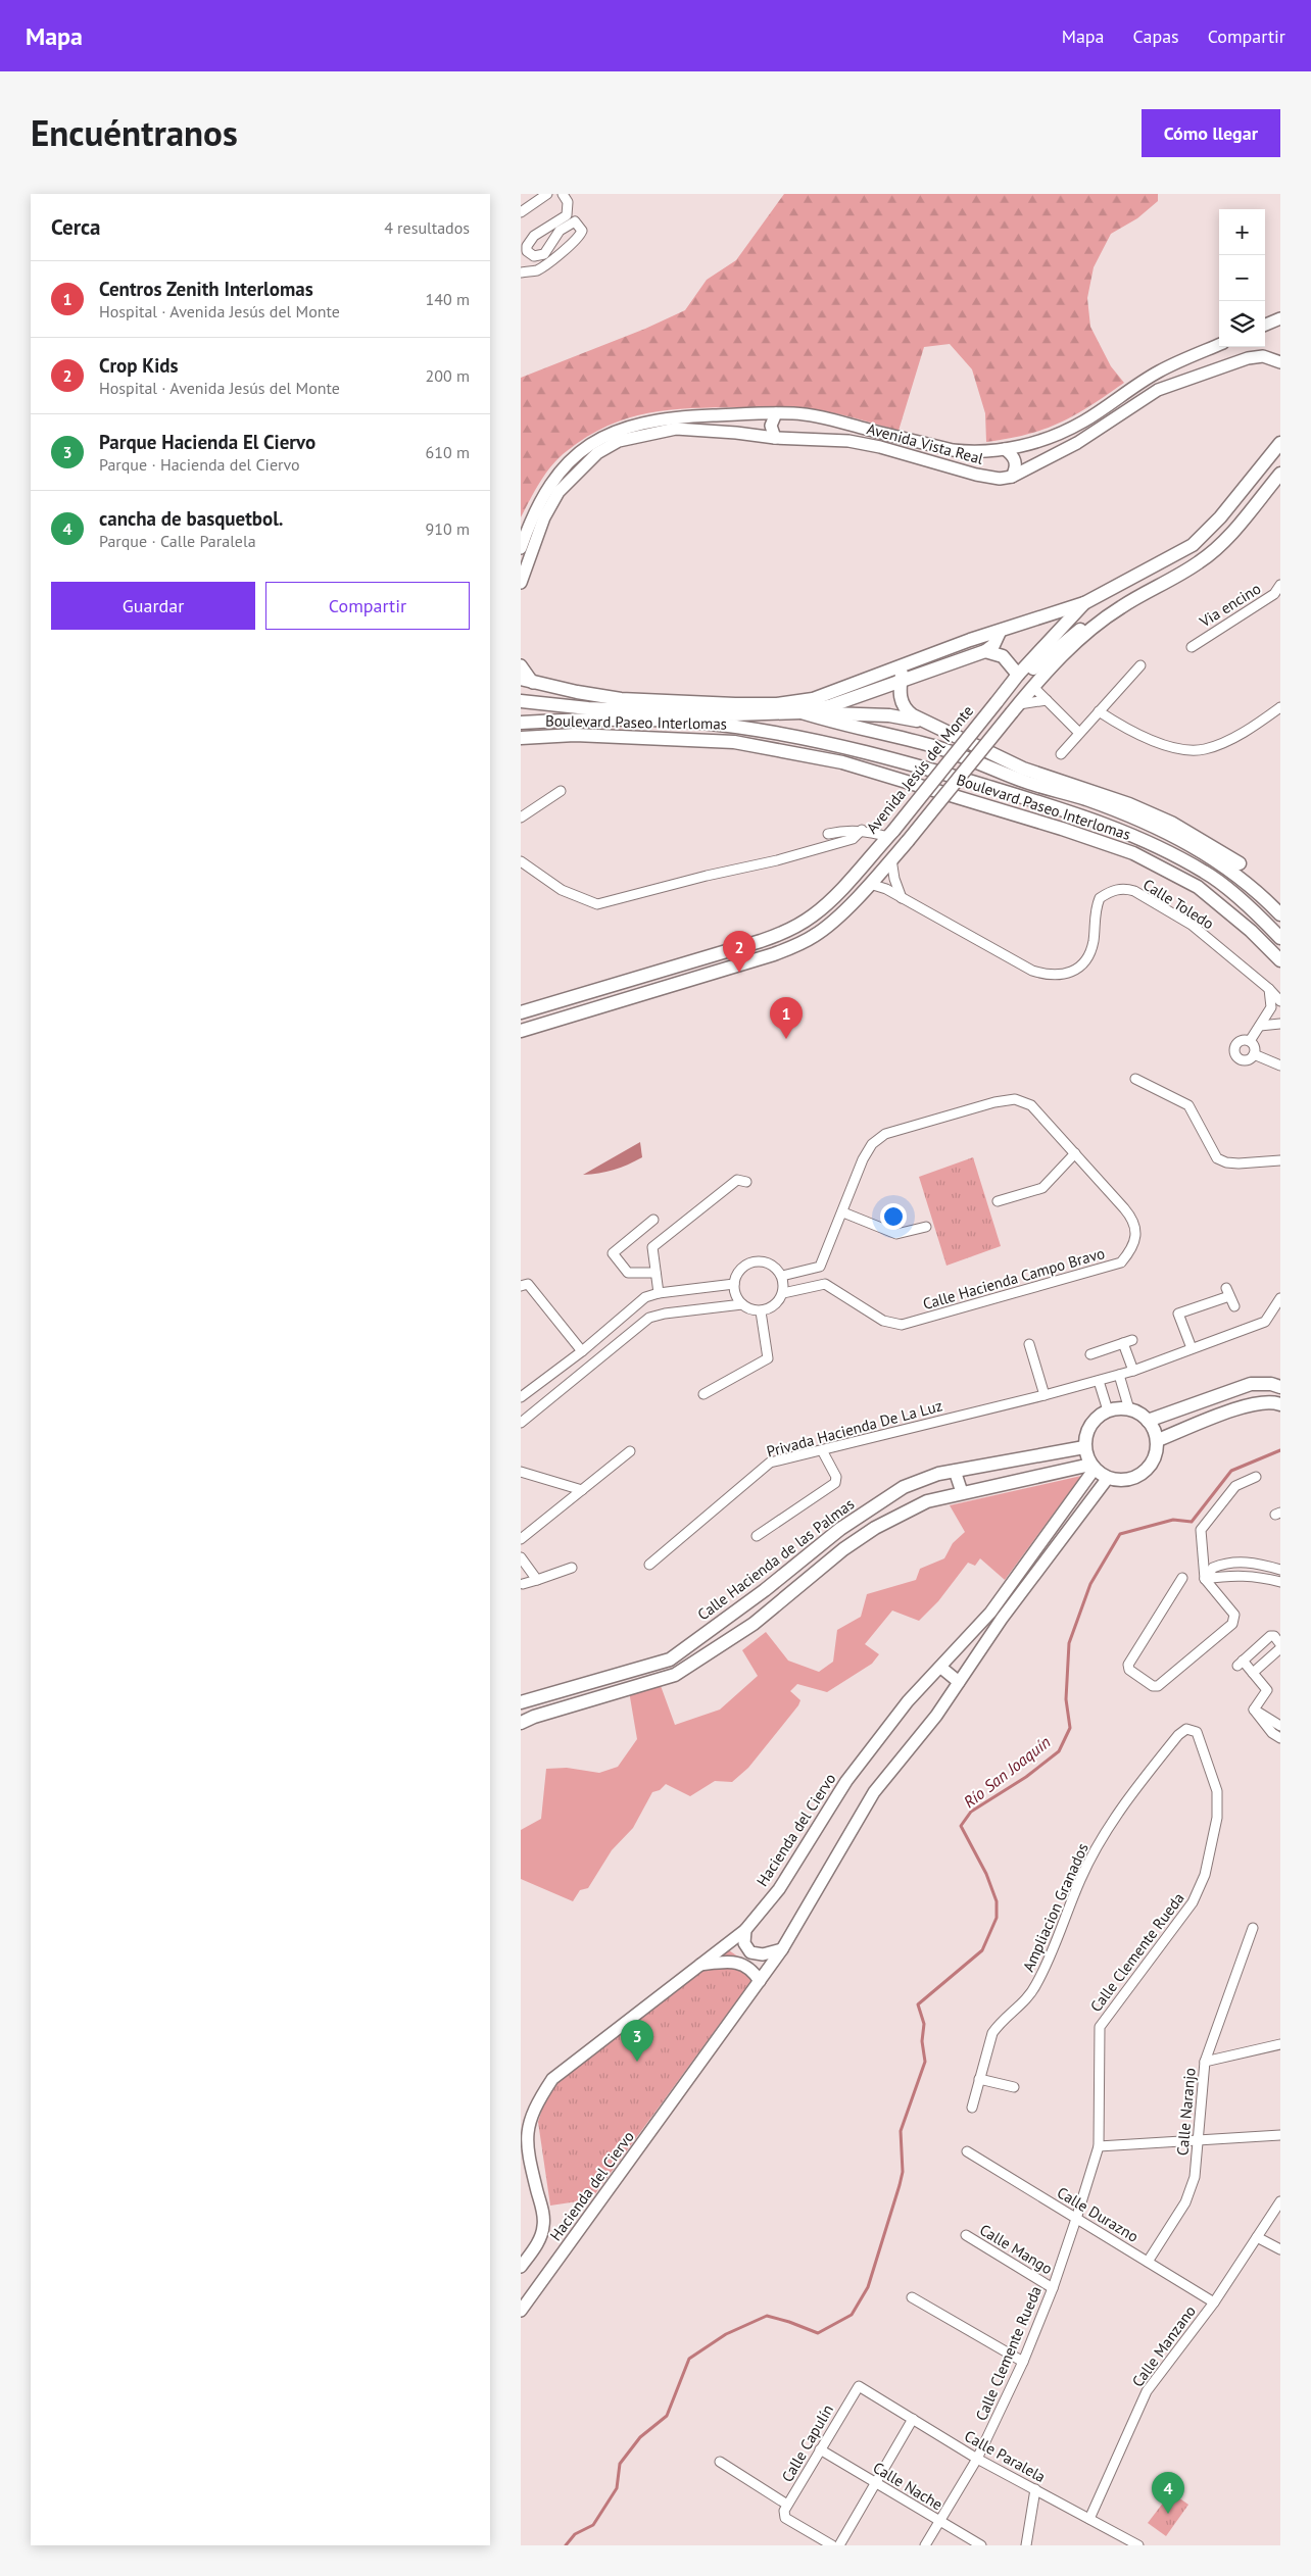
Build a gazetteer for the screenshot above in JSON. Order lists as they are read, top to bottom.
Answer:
{
  "streets": {
    "main road": ["Boulevard Paseo Interlomas", "Avenida Jesús del Monte", "Calle Hacienda de las Palmas"],
    "street": [
      "Avenida Vista Real",
      "Via encino",
      "Calle Toledo",
      "Calle Hacienda Campo Bravo",
      "Privada Hacienda De La Luz",
      "Hacienda del Ciervo",
      "Ampliacion Granados",
      "Calle Clemente Rueda",
      "Calle Naranjo",
      "Calle Durazno",
      "Calle Mango",
      "Calle Manzano",
      "Calle Capulín",
      "Calle Paralela",
      "Calle Nache"
    ]
  },
  "crossings": [
    ["Calle Hacienda de las Palmas", "Hacienda del Ciervo"],
    ["Ampliacion Granados", "Calle Clemente Rueda"],
    ["Calle Clemente Rueda", "Calle Durazno"],
    ["Calle Clemente Rueda", "Calle Mango"],
    ["Calle Clemente Rueda", "Calle Paralela"],
    ["Calle Clemente Rueda", "Calle Nache"],
    ["Calle Naranjo", "Calle Durazno"],
    ["Calle Durazno", "Calle Manzano"],
    ["Calle Manzano", "Calle Paralela"],
    ["Calle Capulín", "Calle Paralela"],
    ["Calle Capulín", "Calle Nache"]
  ],
  "water": ["Río San Joaquín"],
  "page": {
    "header": "Mapa",
    "nav": ["Mapa", "Capas", "Compartir"],
    "title": "Encuéntranos",
    "buttons": [
      "Cómo llegar",
      ["Guardar", "Compartir"]
    ],
    "heading": ["Cerca", "4 resultados"],
    "map_buttons": ["+", "−"],
    "list": [
      {
        "mark": "1",
        "name": "Centros Zenith Interlomas",
        "note": "Hospital · Avenida Jesús del Monte",
        "value": "140 m"
      },
      {
        "mark": "2",
        "name": "Crop Kids",
        "note": "Hospital · Avenida Jesús del Monte",
        "value": "200 m"
      },
      {
        "mark": "3",
        "name": "Parque Hacienda El Ciervo",
        "note": "Parque · Hacienda del Ciervo",
        "value": "610 m"
      },
      {
        "mark": "4",
        "name": "cancha de basquetbol.",
        "note": "Parque · Calle Paralela",
        "value": "910 m"
      }
    ],
    "pins": [
      "2",
      "1",
      "3",
      "4"
    ]
  }
}
